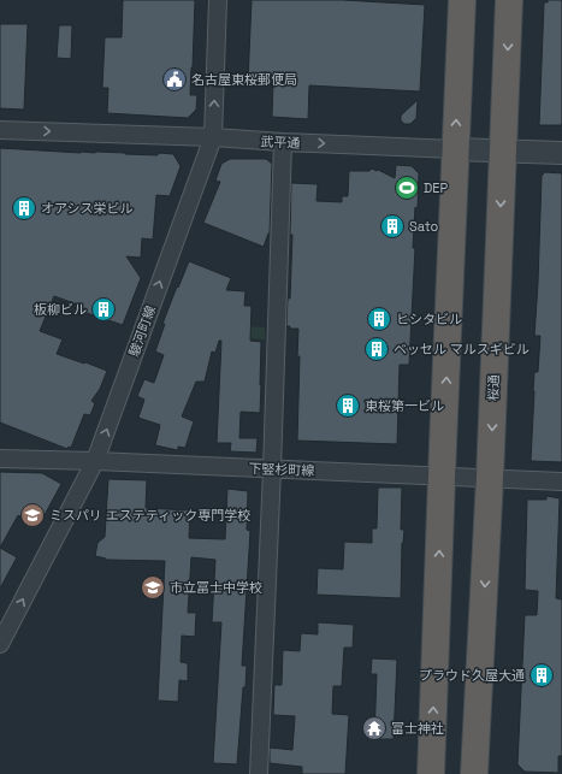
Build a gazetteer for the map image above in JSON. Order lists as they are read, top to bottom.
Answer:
{
  "streets": {
    "highway": ["桜通"],
    "street": ["武平通", "駿河町線", "下竪杉町線"]
  },
  "crossings": [
    ["武平通", "駿河町線"],
    ["武平通", "桜通"],
    ["駿河町線", "下竪杉町線"],
    ["桜通", "下竪杉町線"]
  ],
  "one_way": ["武平通"],
  "places": {
    "public building": ["名古屋東桜郵便局"],
    "sports": ["DEP"],
    "building": [
      "オアシス栄ビル",
      "Sato",
      "板柳ビル",
      "ヒシタビル",
      "ベッセル マルスギビル",
      "東桜第一ビル",
      "プラウド久屋大通"
    ],
    "school or university": ["ミスパリ エステティック専門学校", "市立冨士中学校"],
    "temple": ["富士神社"]
  }
}
